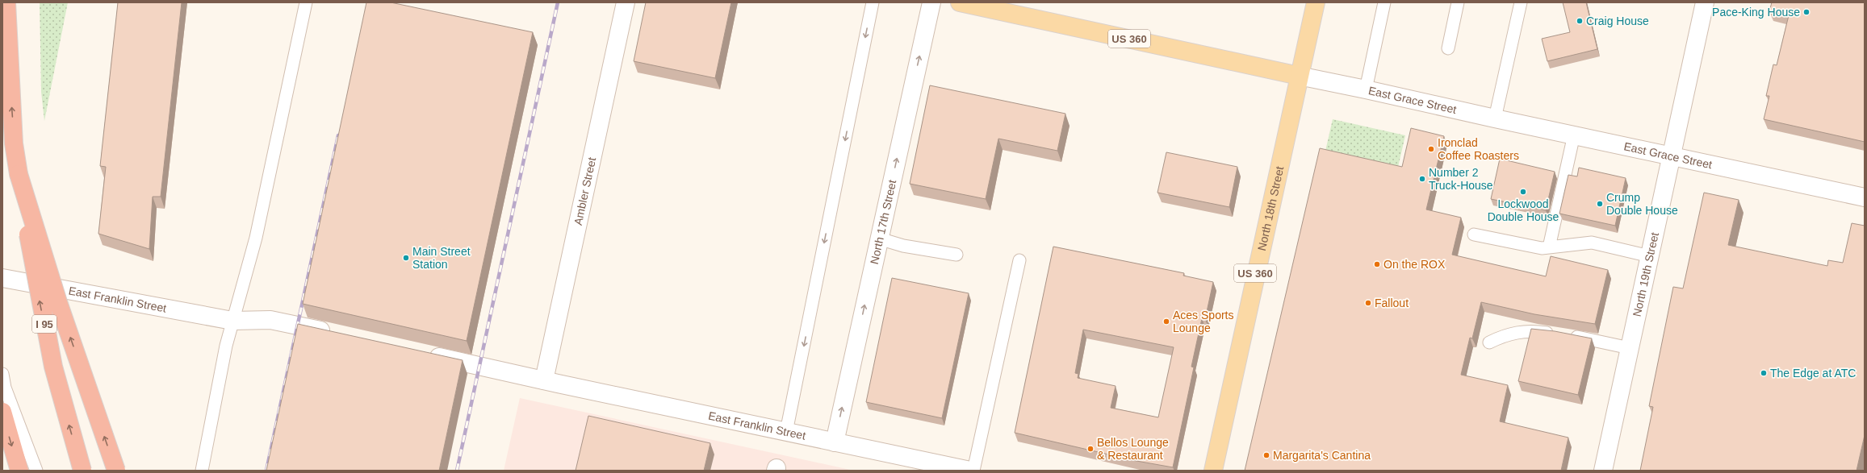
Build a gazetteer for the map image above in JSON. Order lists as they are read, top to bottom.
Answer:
{
  "streets": {
    "highway": ["I 95"],
    "main road": ["US 360", "East Grace Street", "North 18th Street"],
    "street": [
      "Ambler Street",
      "North 17th Street",
      "North 19th Street",
      "East Franklin Street"
    ]
  },
  "crossings": [
    ["East Grace Street", "North 18th Street"],
    ["East Grace Street", "North 19th Street"],
    ["Ambler Street", "East Franklin Street"],
    ["North 17th Street", "East Franklin Street"]
  ],
  "one_way": ["North 17th Street"],
  "places": [
    "Pace-King House",
    "Craig House",
    "Ironclad Coffee Roasters",
    "Number 2 Truck-House",
    "Lockwood Double House",
    "Crump Double House",
    "Main Street Station",
    "On the ROX",
    "Fallout",
    "Aces Sports Lounge",
    "The Edge at ATC",
    "Bellos Lounge & Restaurant",
    "Margarita's Cantina"
  ]
}
